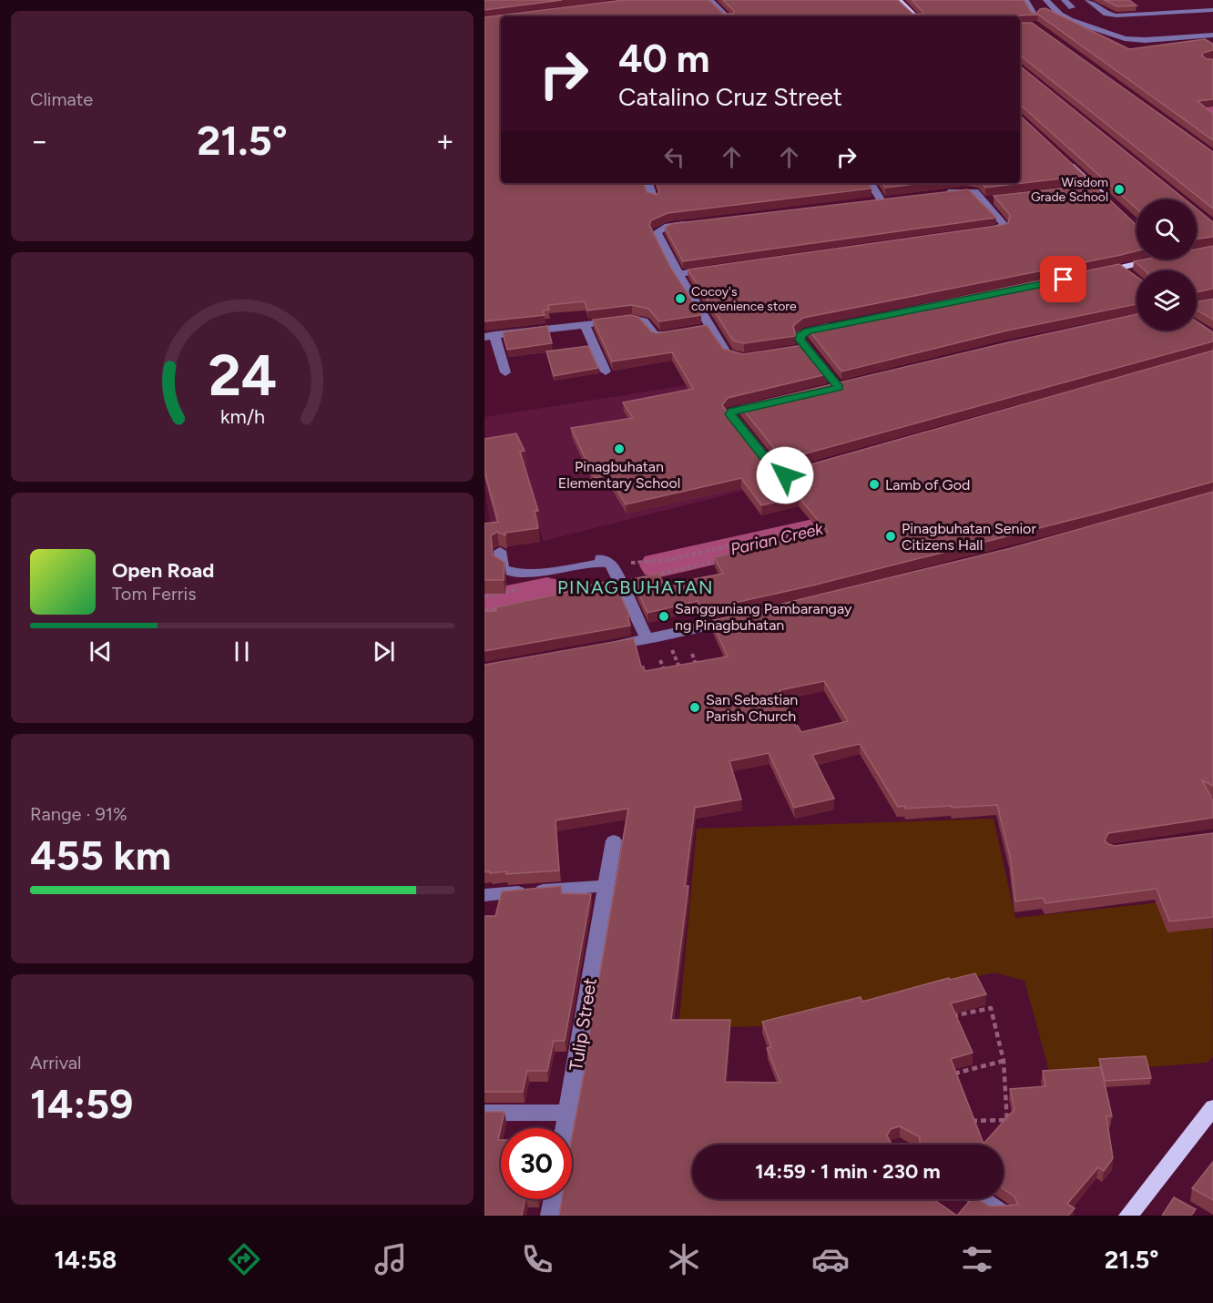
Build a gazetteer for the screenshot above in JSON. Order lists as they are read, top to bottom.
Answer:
{
  "streets": {
    "street": ["Tulip Street"]
  },
  "districts": ["PINAGBUHATAN"],
  "water": ["Parian Creek"],
  "places": [
    "Wisdom Grade School",
    "Cocoy's convenience store",
    "Pinagbuhatan Elementary School",
    "Lamb of God",
    "Pinagbuhatan Senior Citizens Hall",
    "Sangguniang Pambarangay ng Pinagbuhatan",
    "San Sebastian Parish Church"
  ],
  "page": {
    "tile": [
      "Climate",
      ["Range · 91%", "455 km"],
      ["Arrival", "14:59"]
    ],
    "turn": ["40 m", "Catalino Cruz Street"],
    "heat": ["−", "21.5°", "+"],
    "song": ["Open Road", "Tom Ferris"],
    "limit": "30",
    "trip": "14:59 · 1 min · 230 m",
    "tabs": ["14:58", "21.5°"],
    "gauge": ["24", "km/h"]
  }
}
